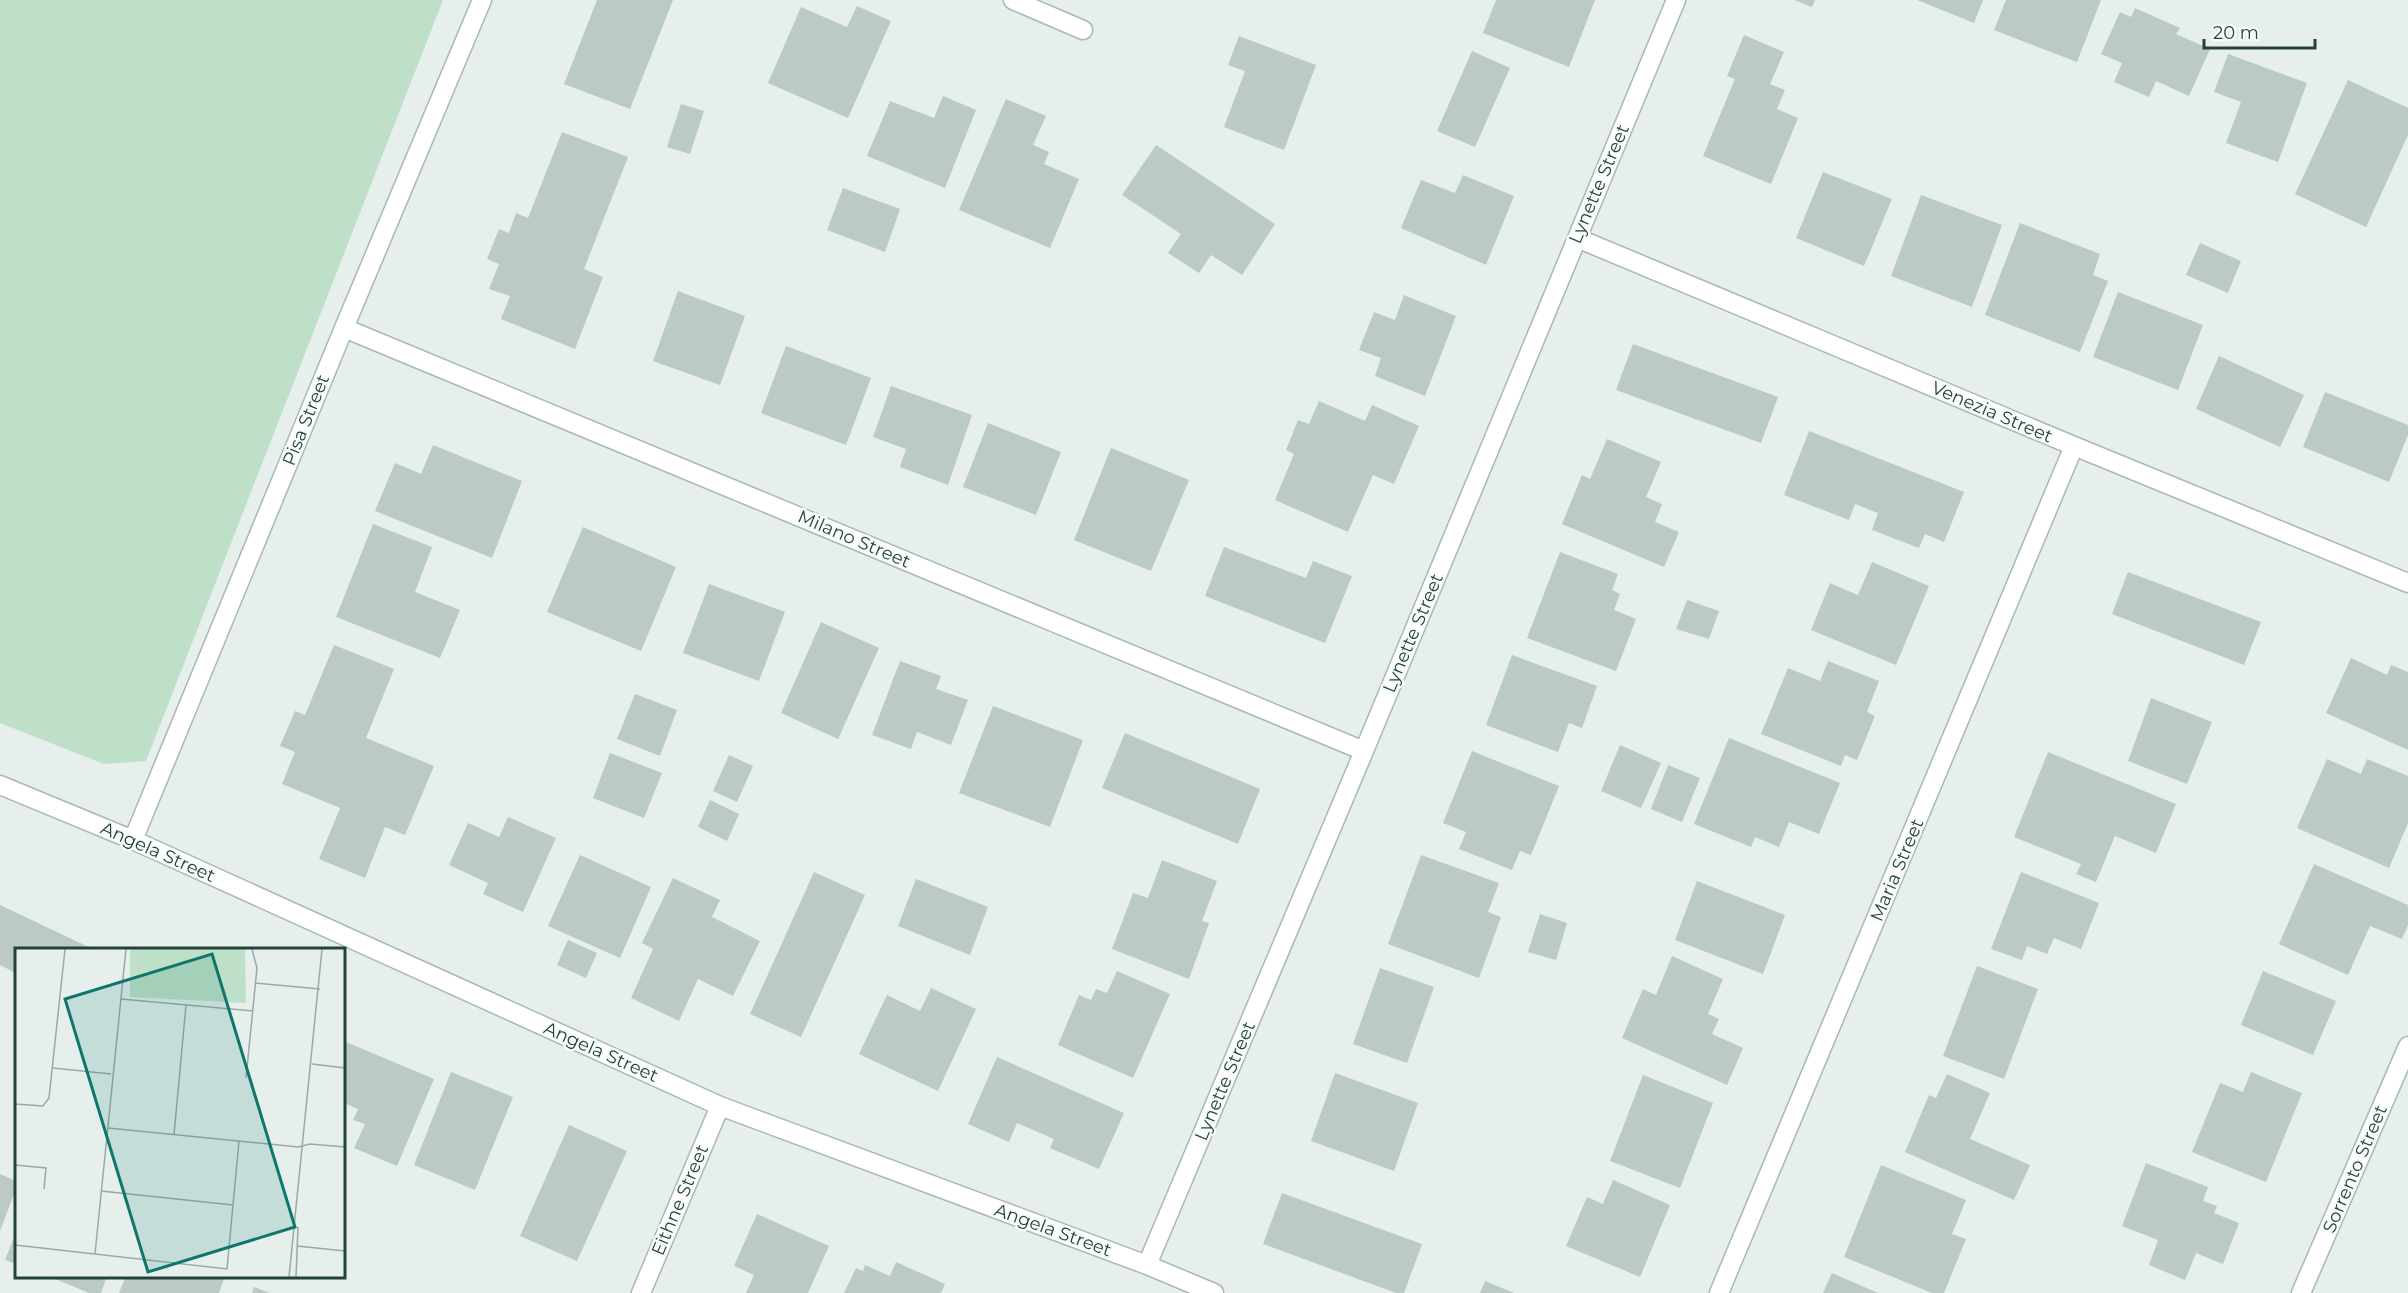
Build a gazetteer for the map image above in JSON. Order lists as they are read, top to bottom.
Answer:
{
  "streets": {
    "street": [
      "Lynette Street",
      "Venezia Street",
      "Pisa Street",
      "Milano Street",
      "Angela Street",
      "Maria Street",
      "Sorrento Street",
      "Eithne Street"
    ]
  },
  "crossings": [
    ["Lynette Street", "Venezia Street"],
    ["Lynette Street", "Milano Street"],
    ["Lynette Street", "Angela Street"],
    ["Venezia Street", "Maria Street"],
    ["Pisa Street", "Milano Street"],
    ["Pisa Street", "Angela Street"],
    ["Angela Street", "Eithne Street"]
  ],
  "scale_bar": "20 m"
}
